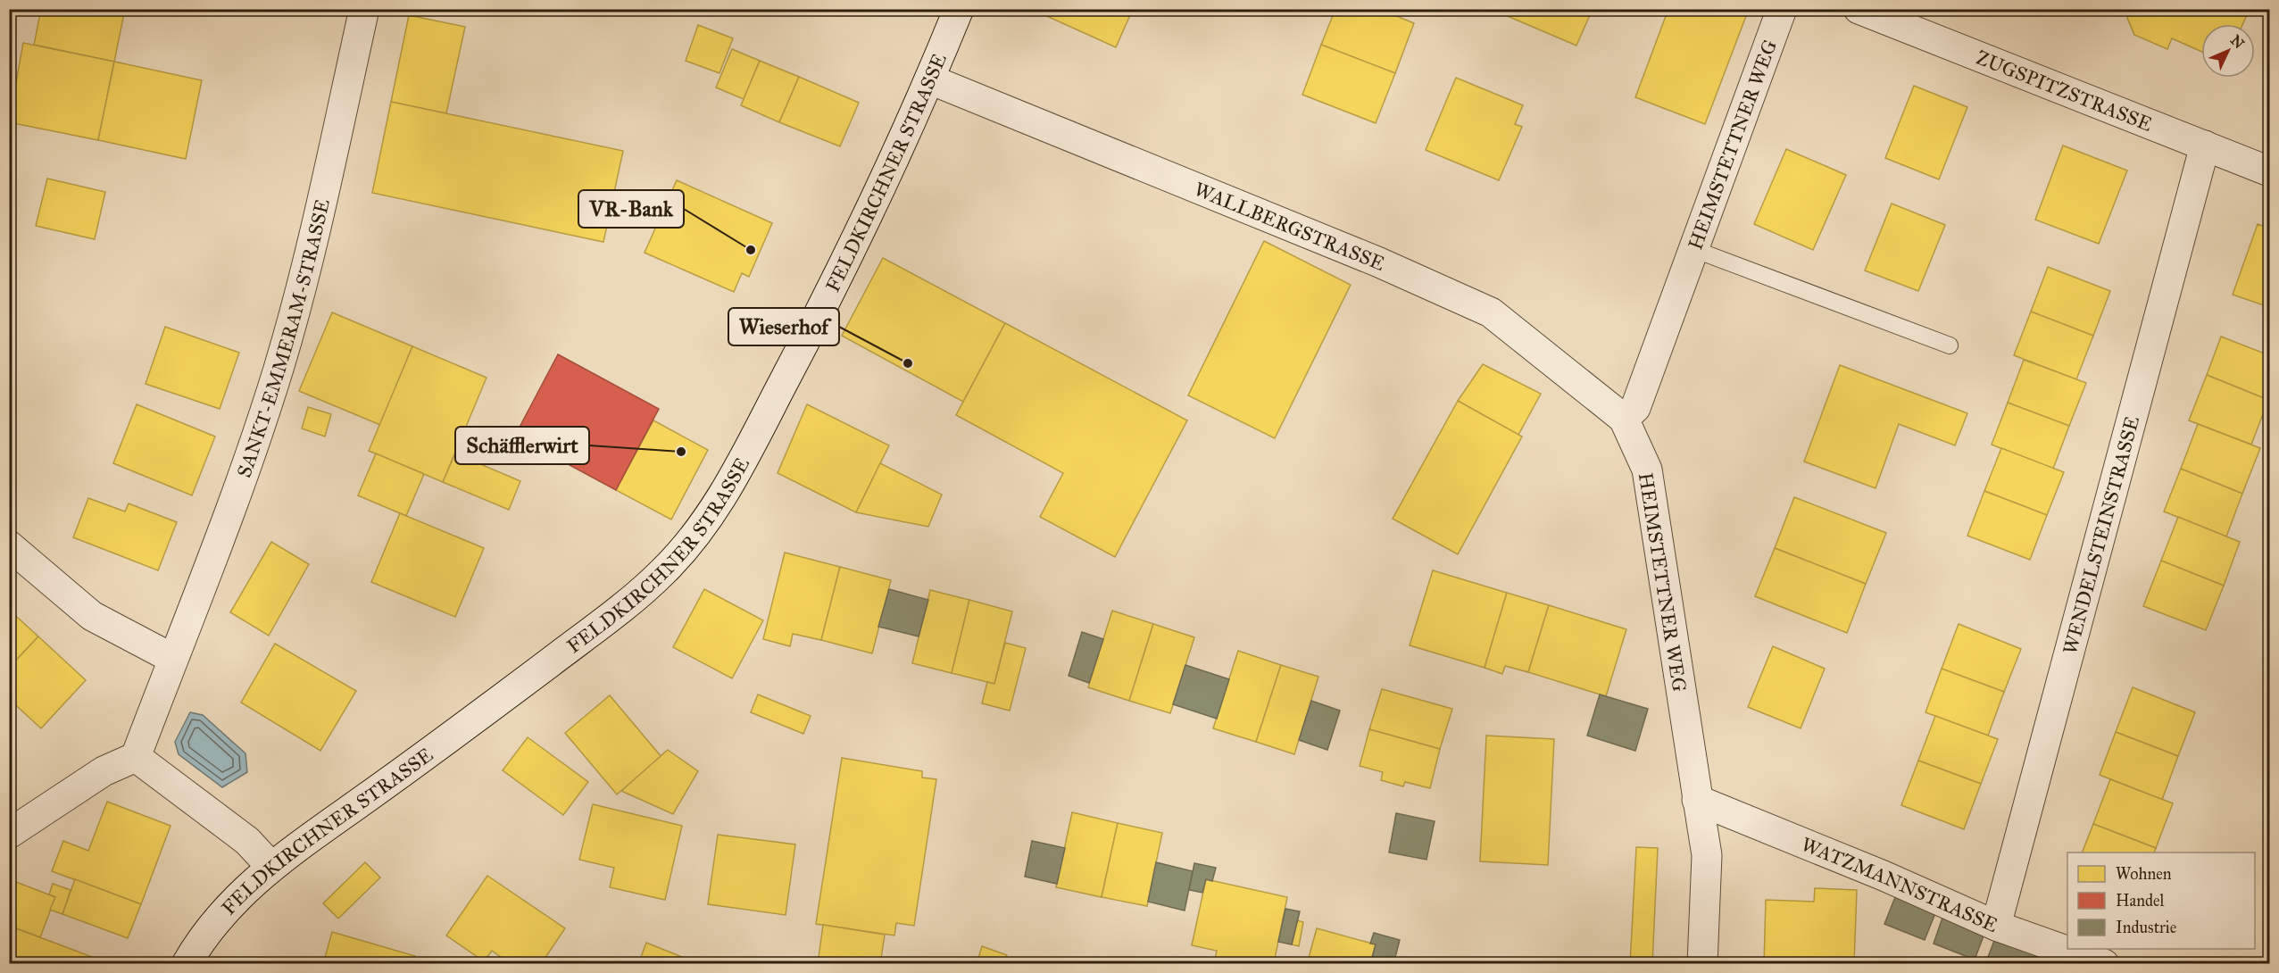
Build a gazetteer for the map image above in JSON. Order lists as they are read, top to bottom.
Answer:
{
  "streets": {
    "street": [
      "ZUGSPITZSTRASSE",
      "HEIMSTETTNER WEG",
      "FELDKIRCHNER STRASSE",
      "WALLBERGSTRASSE",
      "SANKT-EMMERAM-STRASSE",
      "WENDELSTEINSTRASSE",
      "WATZMANNSTRASSE"
    ]
  },
  "crossings": [
    ["ZUGSPITZSTRASSE", "WENDELSTEINSTRASSE"],
    ["HEIMSTETTNER WEG", "WALLBERGSTRASSE"],
    ["HEIMSTETTNER WEG", "WATZMANNSTRASSE"],
    ["FELDKIRCHNER STRASSE", "WALLBERGSTRASSE"],
    ["WENDELSTEINSTRASSE", "WATZMANNSTRASSE"]
  ],
  "places": ["VR-Bank", "Wieserhof", "Schäfflerwirt"],
  "legend": ["Wohnen", "Handel", "Industrie"],
  "north": "top right"
}
